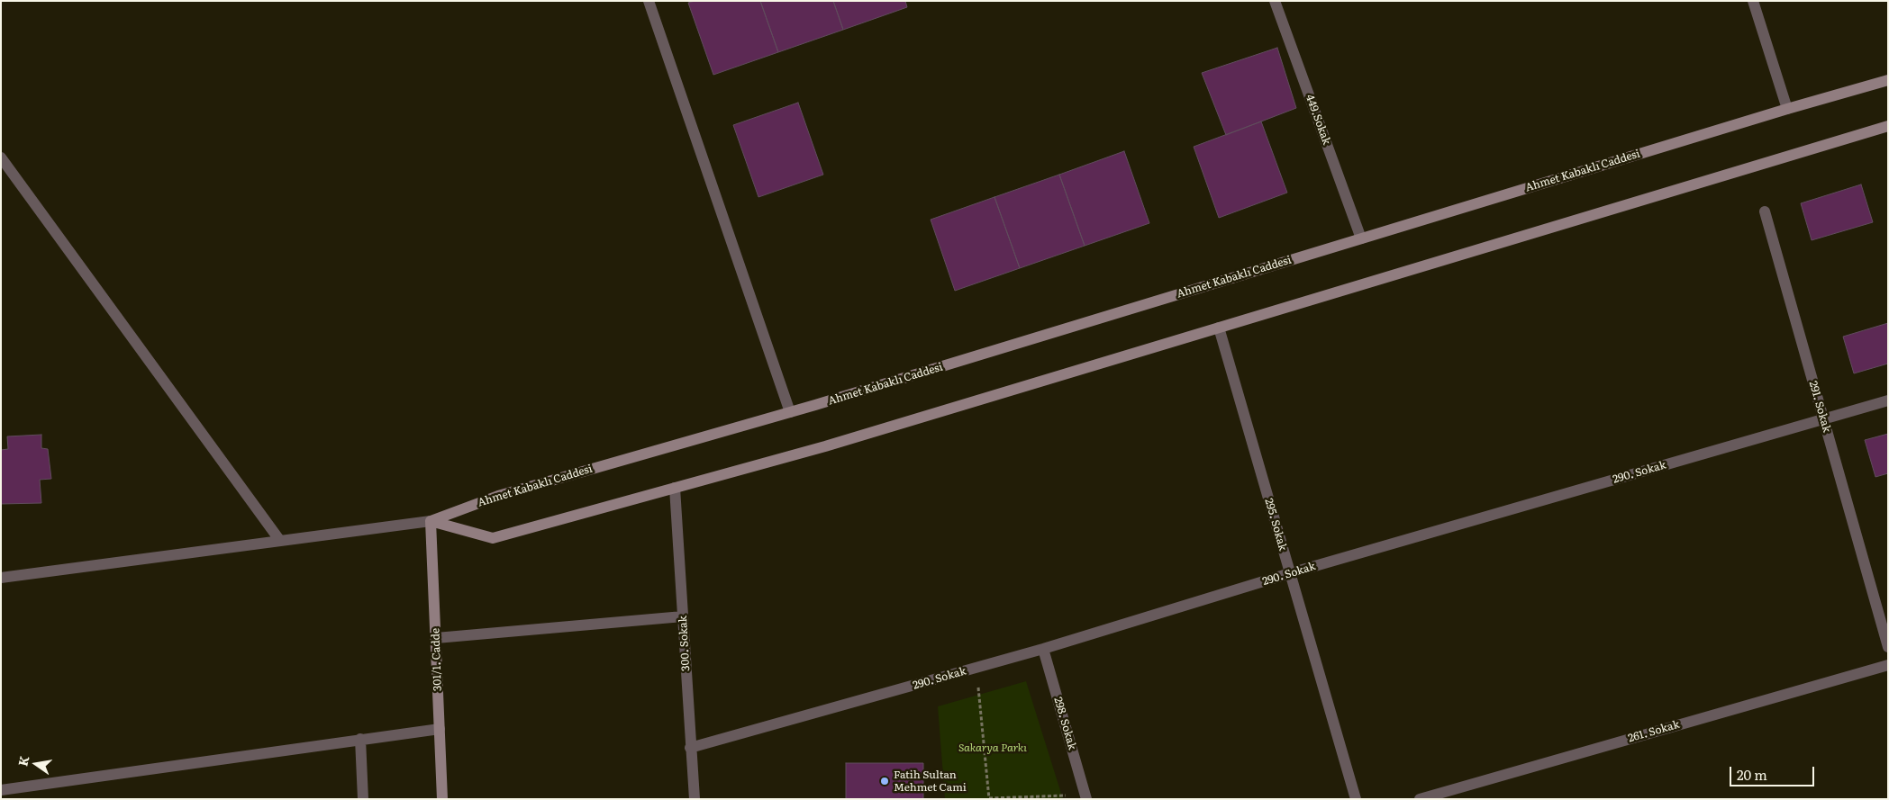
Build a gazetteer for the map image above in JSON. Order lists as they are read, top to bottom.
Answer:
{
  "streets": {
    "main road": ["Ahmet Kabaklı Caddesi", "301/1. Cadde"],
    "street": [
      "449.Sokak",
      "291. Sokak",
      "290. Sokak",
      "295. Sokak",
      "300. Sokak",
      "298. Sokak",
      "261. Sokak"
    ]
  },
  "crossings": [
    ["449.Sokak", "Ahmet Kabaklı Caddesi"],
    ["Ahmet Kabaklı Caddesi", "301/1. Cadde"],
    ["291. Sokak", "290. Sokak"],
    ["290. Sokak", "295. Sokak"],
    ["290. Sokak", "300. Sokak"],
    ["290. Sokak", "298. Sokak"]
  ],
  "parks": ["Sakarya Parkı"],
  "places": ["Fatih Sultan Mehmet Cami"],
  "scale_bar": "20 m",
  "north": "left"
}
